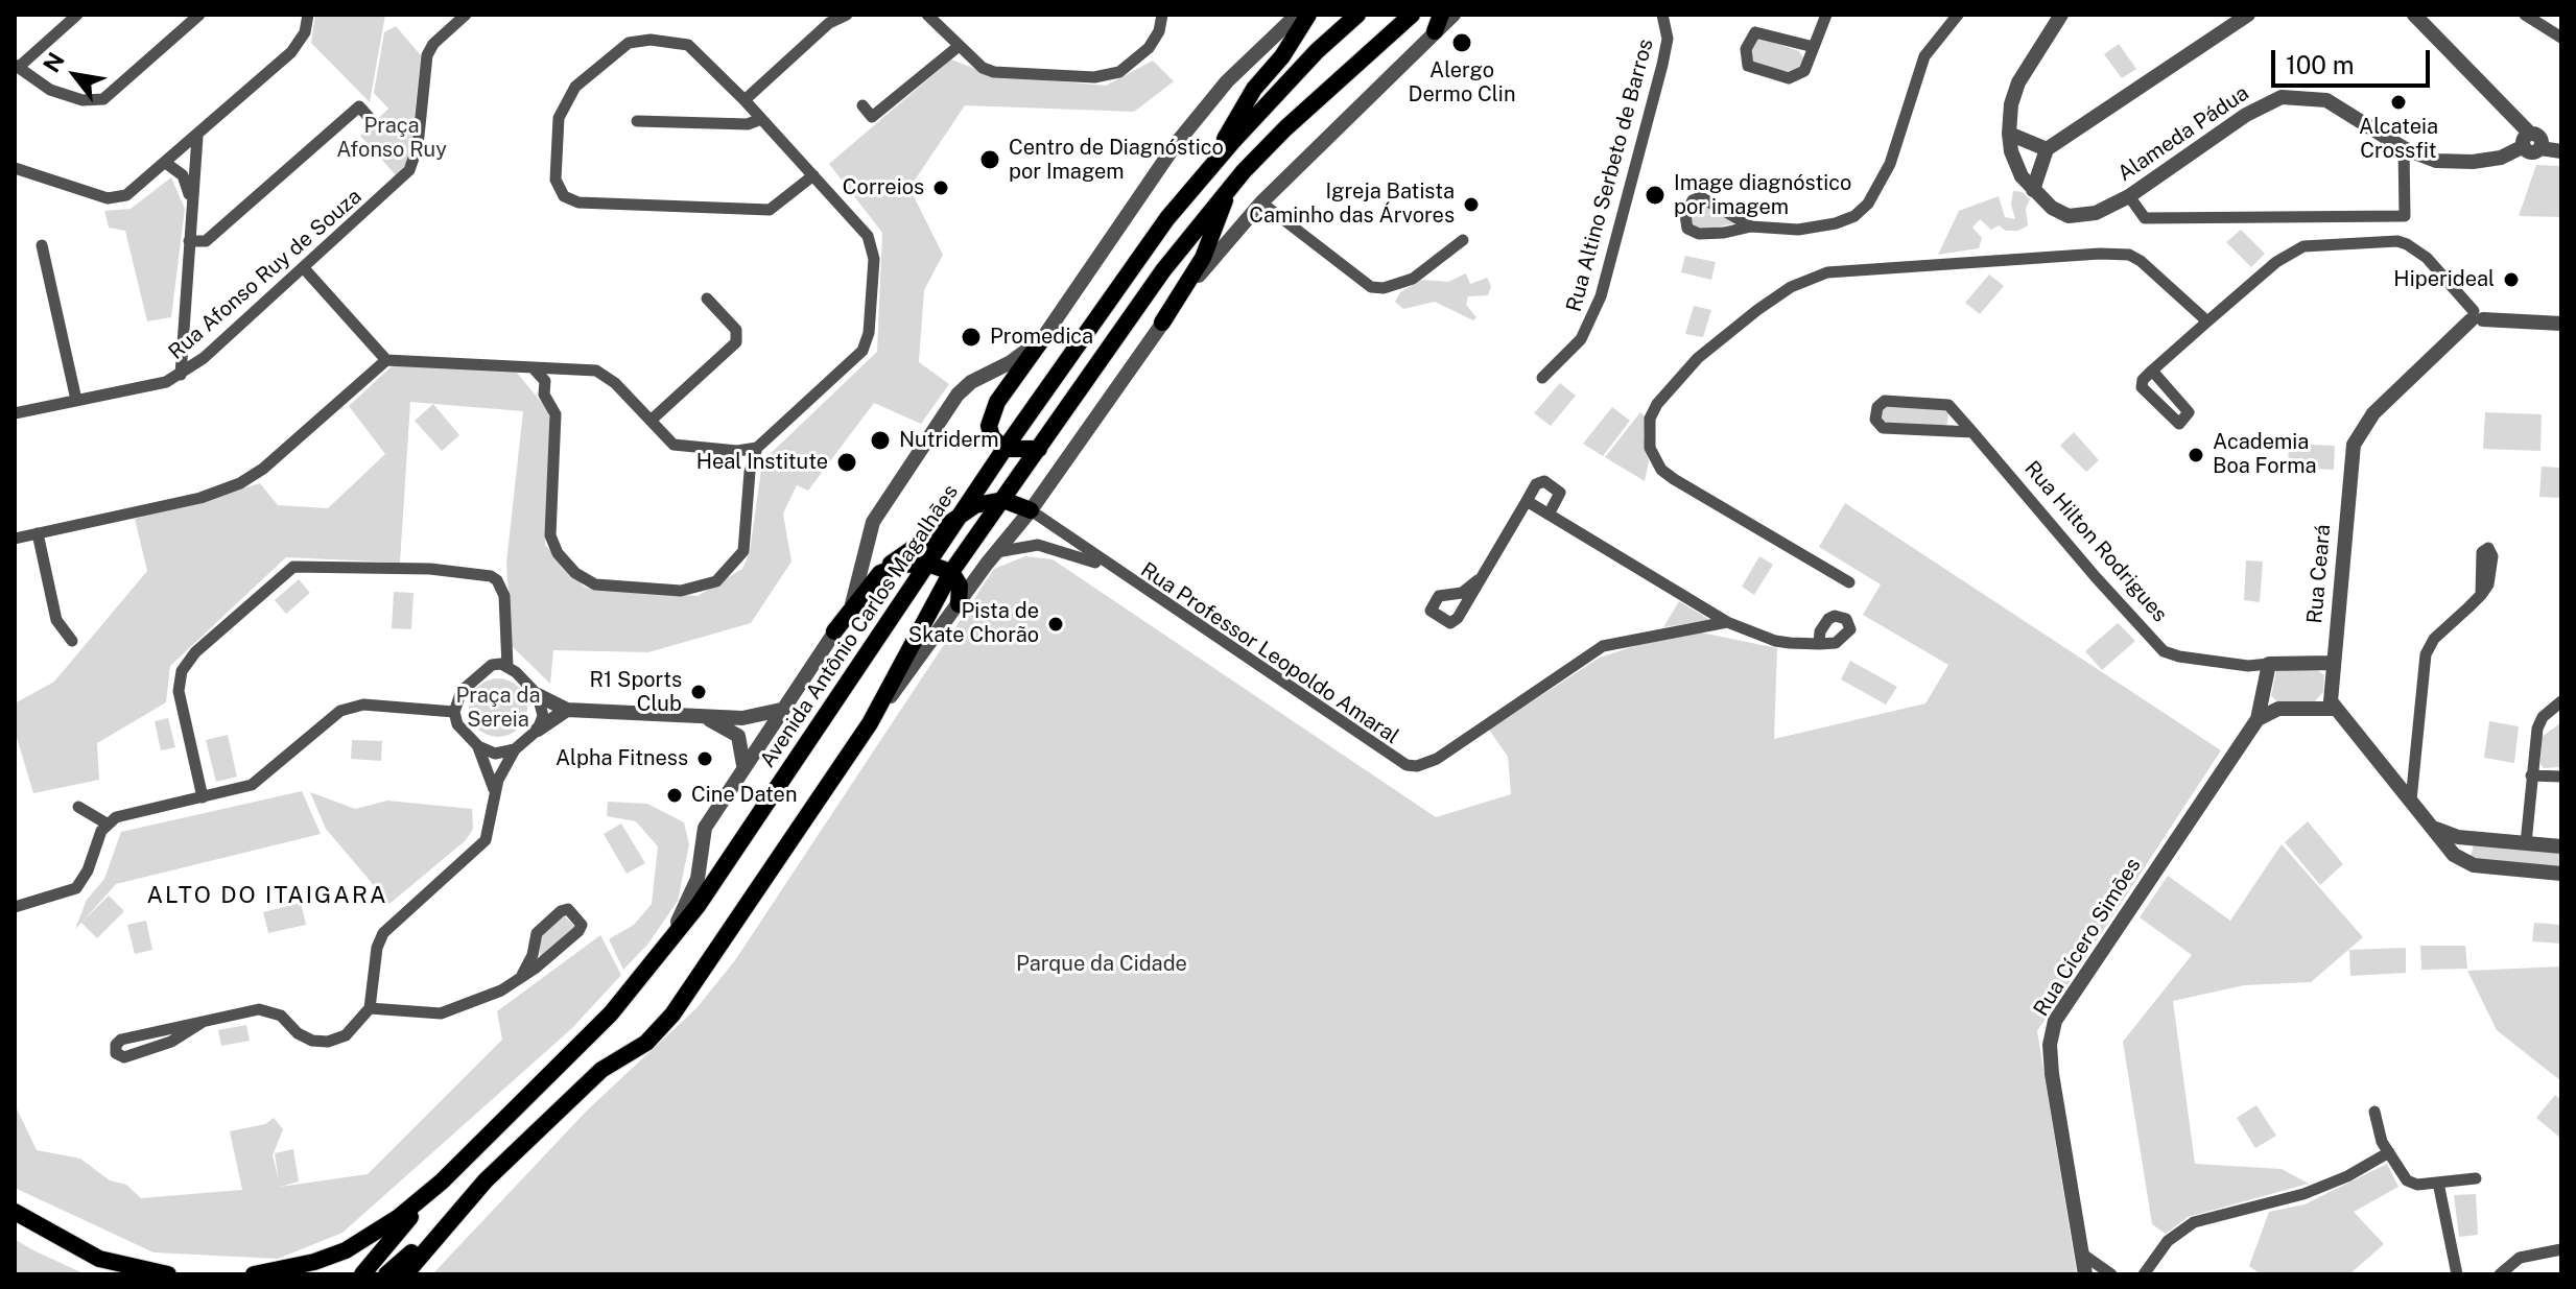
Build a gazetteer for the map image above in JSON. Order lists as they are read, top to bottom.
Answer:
{
  "streets": {
    "main road": ["Avenida Antônio Carlos Magalhães"],
    "street": [
      "Alameda Pádua",
      "Rua Altino Serbeto de Barros",
      "Rua Afonso Ruy de Souza",
      "Rua Hilton Rodrigues",
      "Rua Ceará",
      "Rua Professor Leopoldo Amaral",
      "Rua Cícero Simões"
    ]
  },
  "crossings": [
    ["Rua Hilton Rodrigues", "Rua Ceará"],
    ["Rua Hilton Rodrigues", "Rua Cícero Simões"],
    ["Rua Ceará", "Rua Cícero Simões"]
  ],
  "districts": ["ALTO DO ITAIGARA"],
  "parks": ["Praça Afonso Ruy", "Praça da Sereia", "Parque da Cidade"],
  "places": [
    "Alergo Dermo Clin",
    "Alcateia Crossfit",
    "Centro de Diagnóstico por Imagem",
    "Correios",
    "Image diagnóstico por imagem",
    "Igreja Batista Caminho das Árvores",
    "Hiperideal",
    "Promedica",
    "Nutriderm",
    "Academia Boa Forma",
    "Heal Institute",
    "Pista de Skate Chorão",
    "R1 Sports Club",
    "Alpha Fitness",
    "Cine Daten"
  ],
  "scale_bar": "100 m",
  "north": "top left"
}
